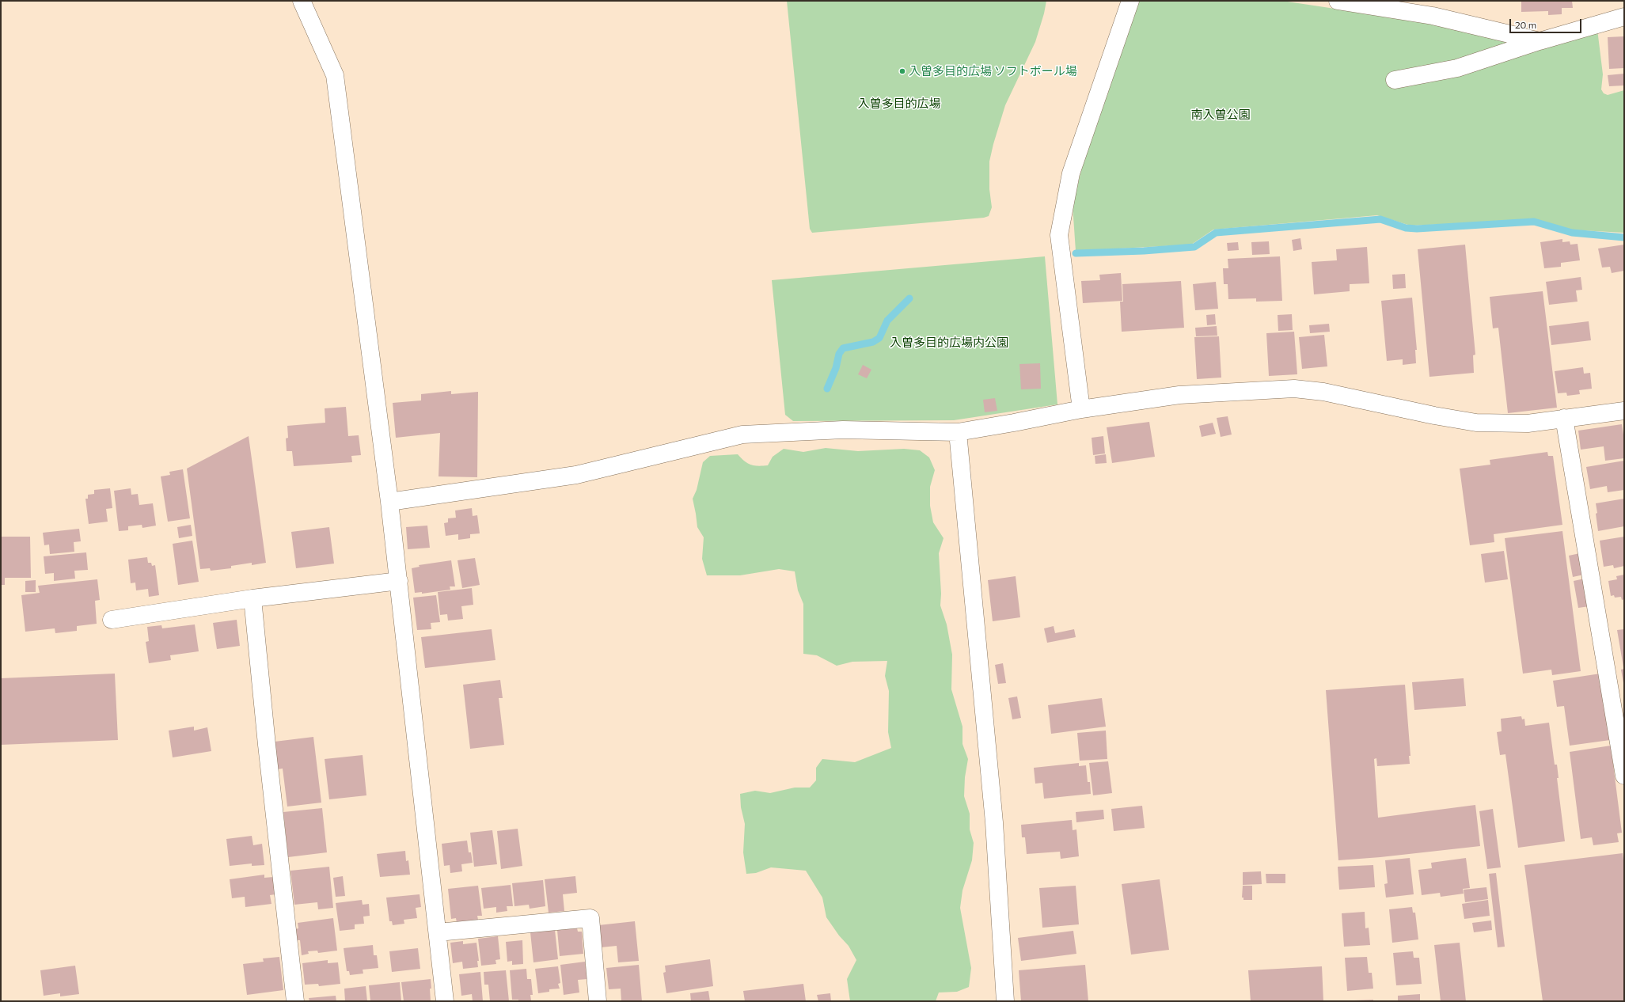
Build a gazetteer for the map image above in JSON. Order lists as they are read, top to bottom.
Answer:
{
  "parks": ["入曽多目的広場", "南入曽公園", "入曽多目的広場内公園"],
  "places": ["入曽多目的広場 ソフトボール場"],
  "scale_bar": "20 m"
}
